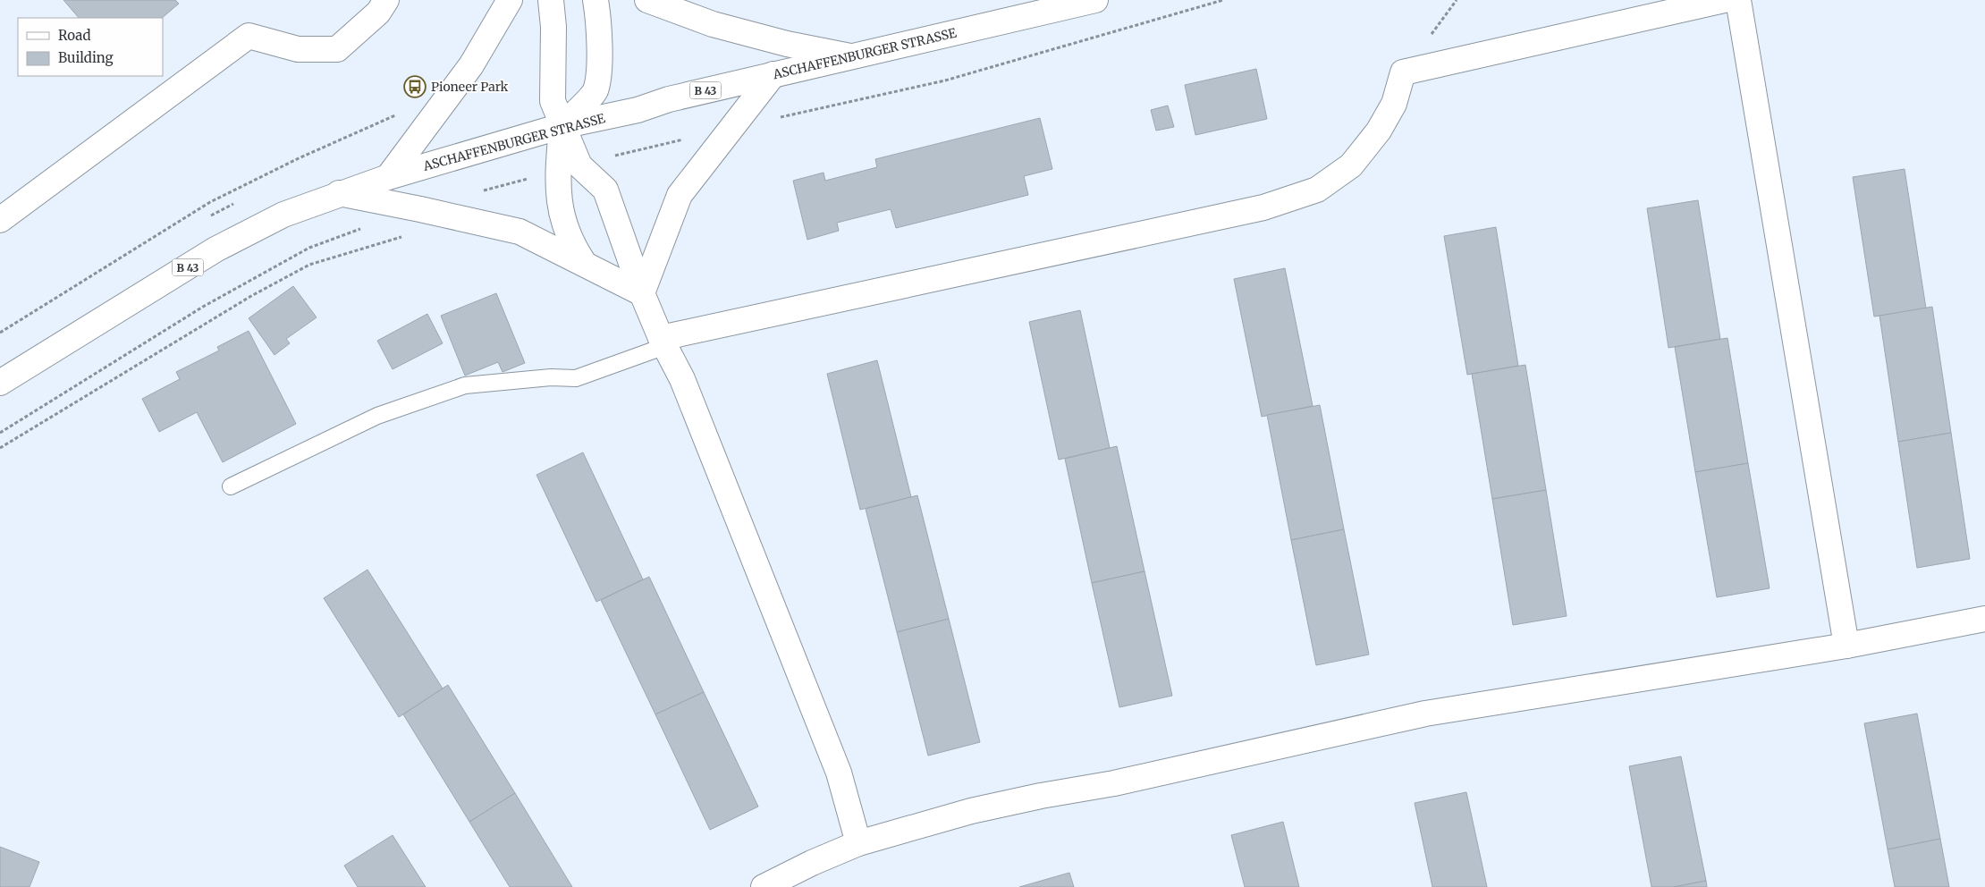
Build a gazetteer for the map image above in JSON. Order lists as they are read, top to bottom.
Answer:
{
  "streets": {
    "street": ["ASCHAFFENBURGER STRASSE", "B 43"]
  },
  "places": {
    "bus stop": ["Pioneer Park"]
  },
  "legend": ["Road", "Building"]
}
